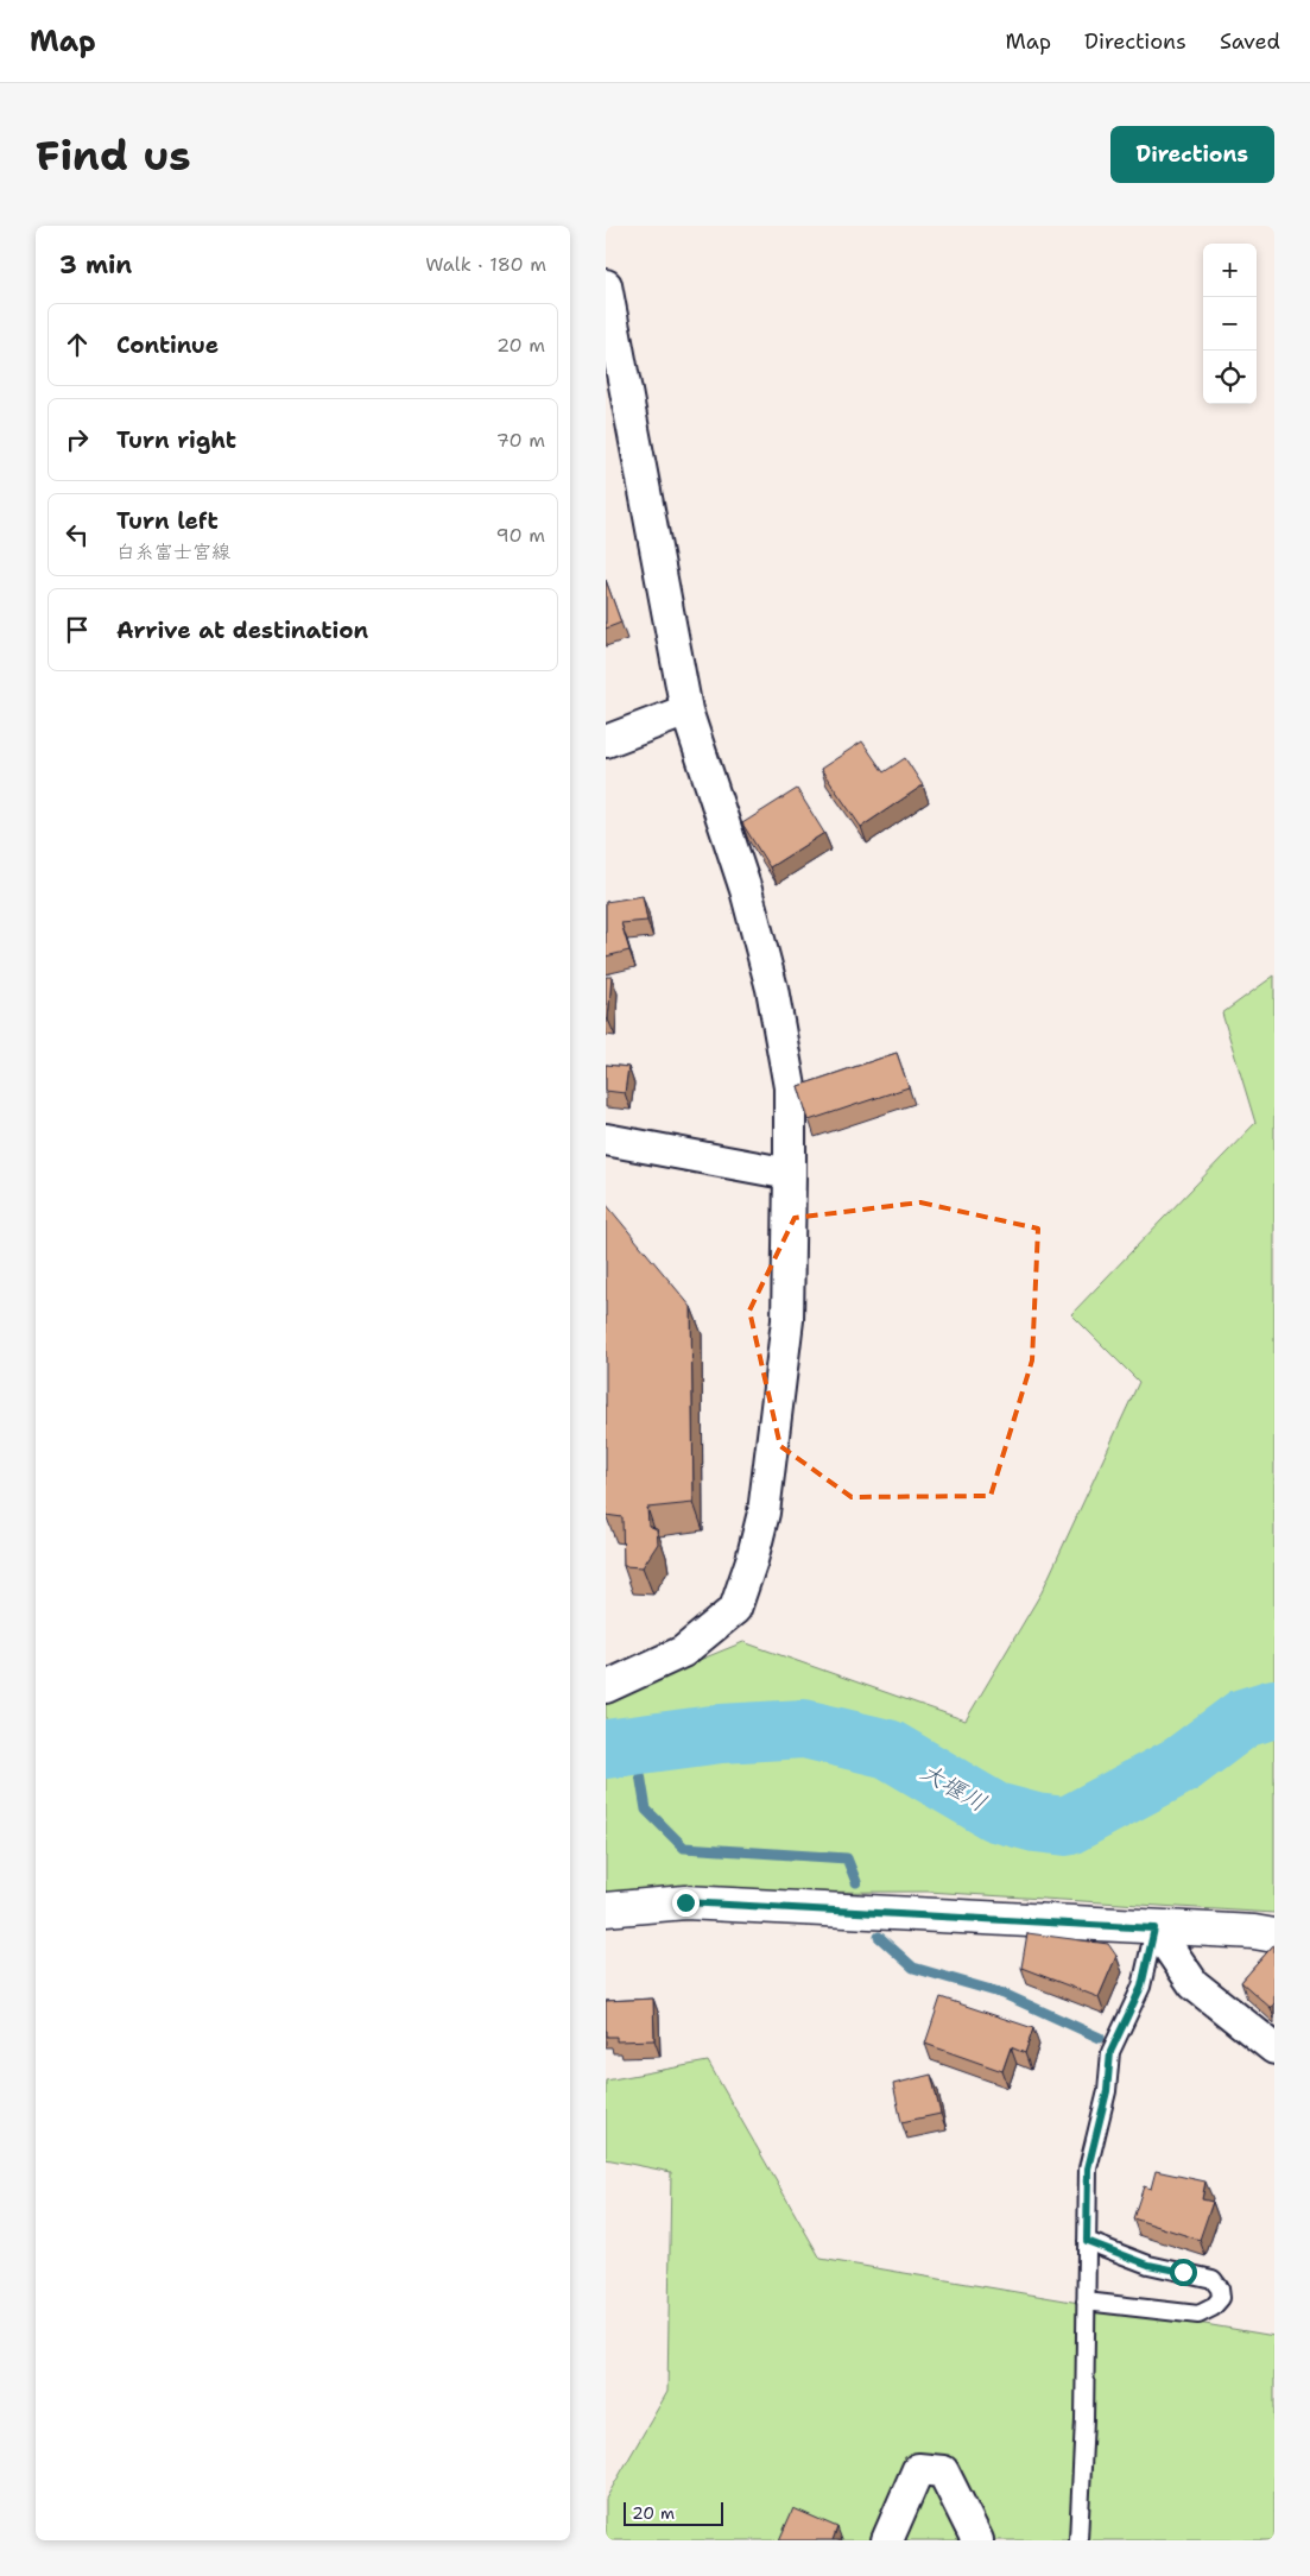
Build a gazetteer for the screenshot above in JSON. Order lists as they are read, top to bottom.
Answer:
{
  "water": ["大堰川"],
  "scale_bar": "20 m",
  "page": {
    "header": "Map",
    "nav": ["Map", "Directions", "Saved"],
    "buttons": "Directions",
    "title": "Find us",
    "heading": ["3 min", "Walk · 180 m"],
    "map_buttons": ["+", "−"],
    "list": [
      ["Continue", "20 m"],
      ["Turn right", "70 m"],
      ["Turn left", "白糸富士宮線", "90 m"],
      "Arrive at destination"
    ],
    "scale": "20 m"
  }
}
